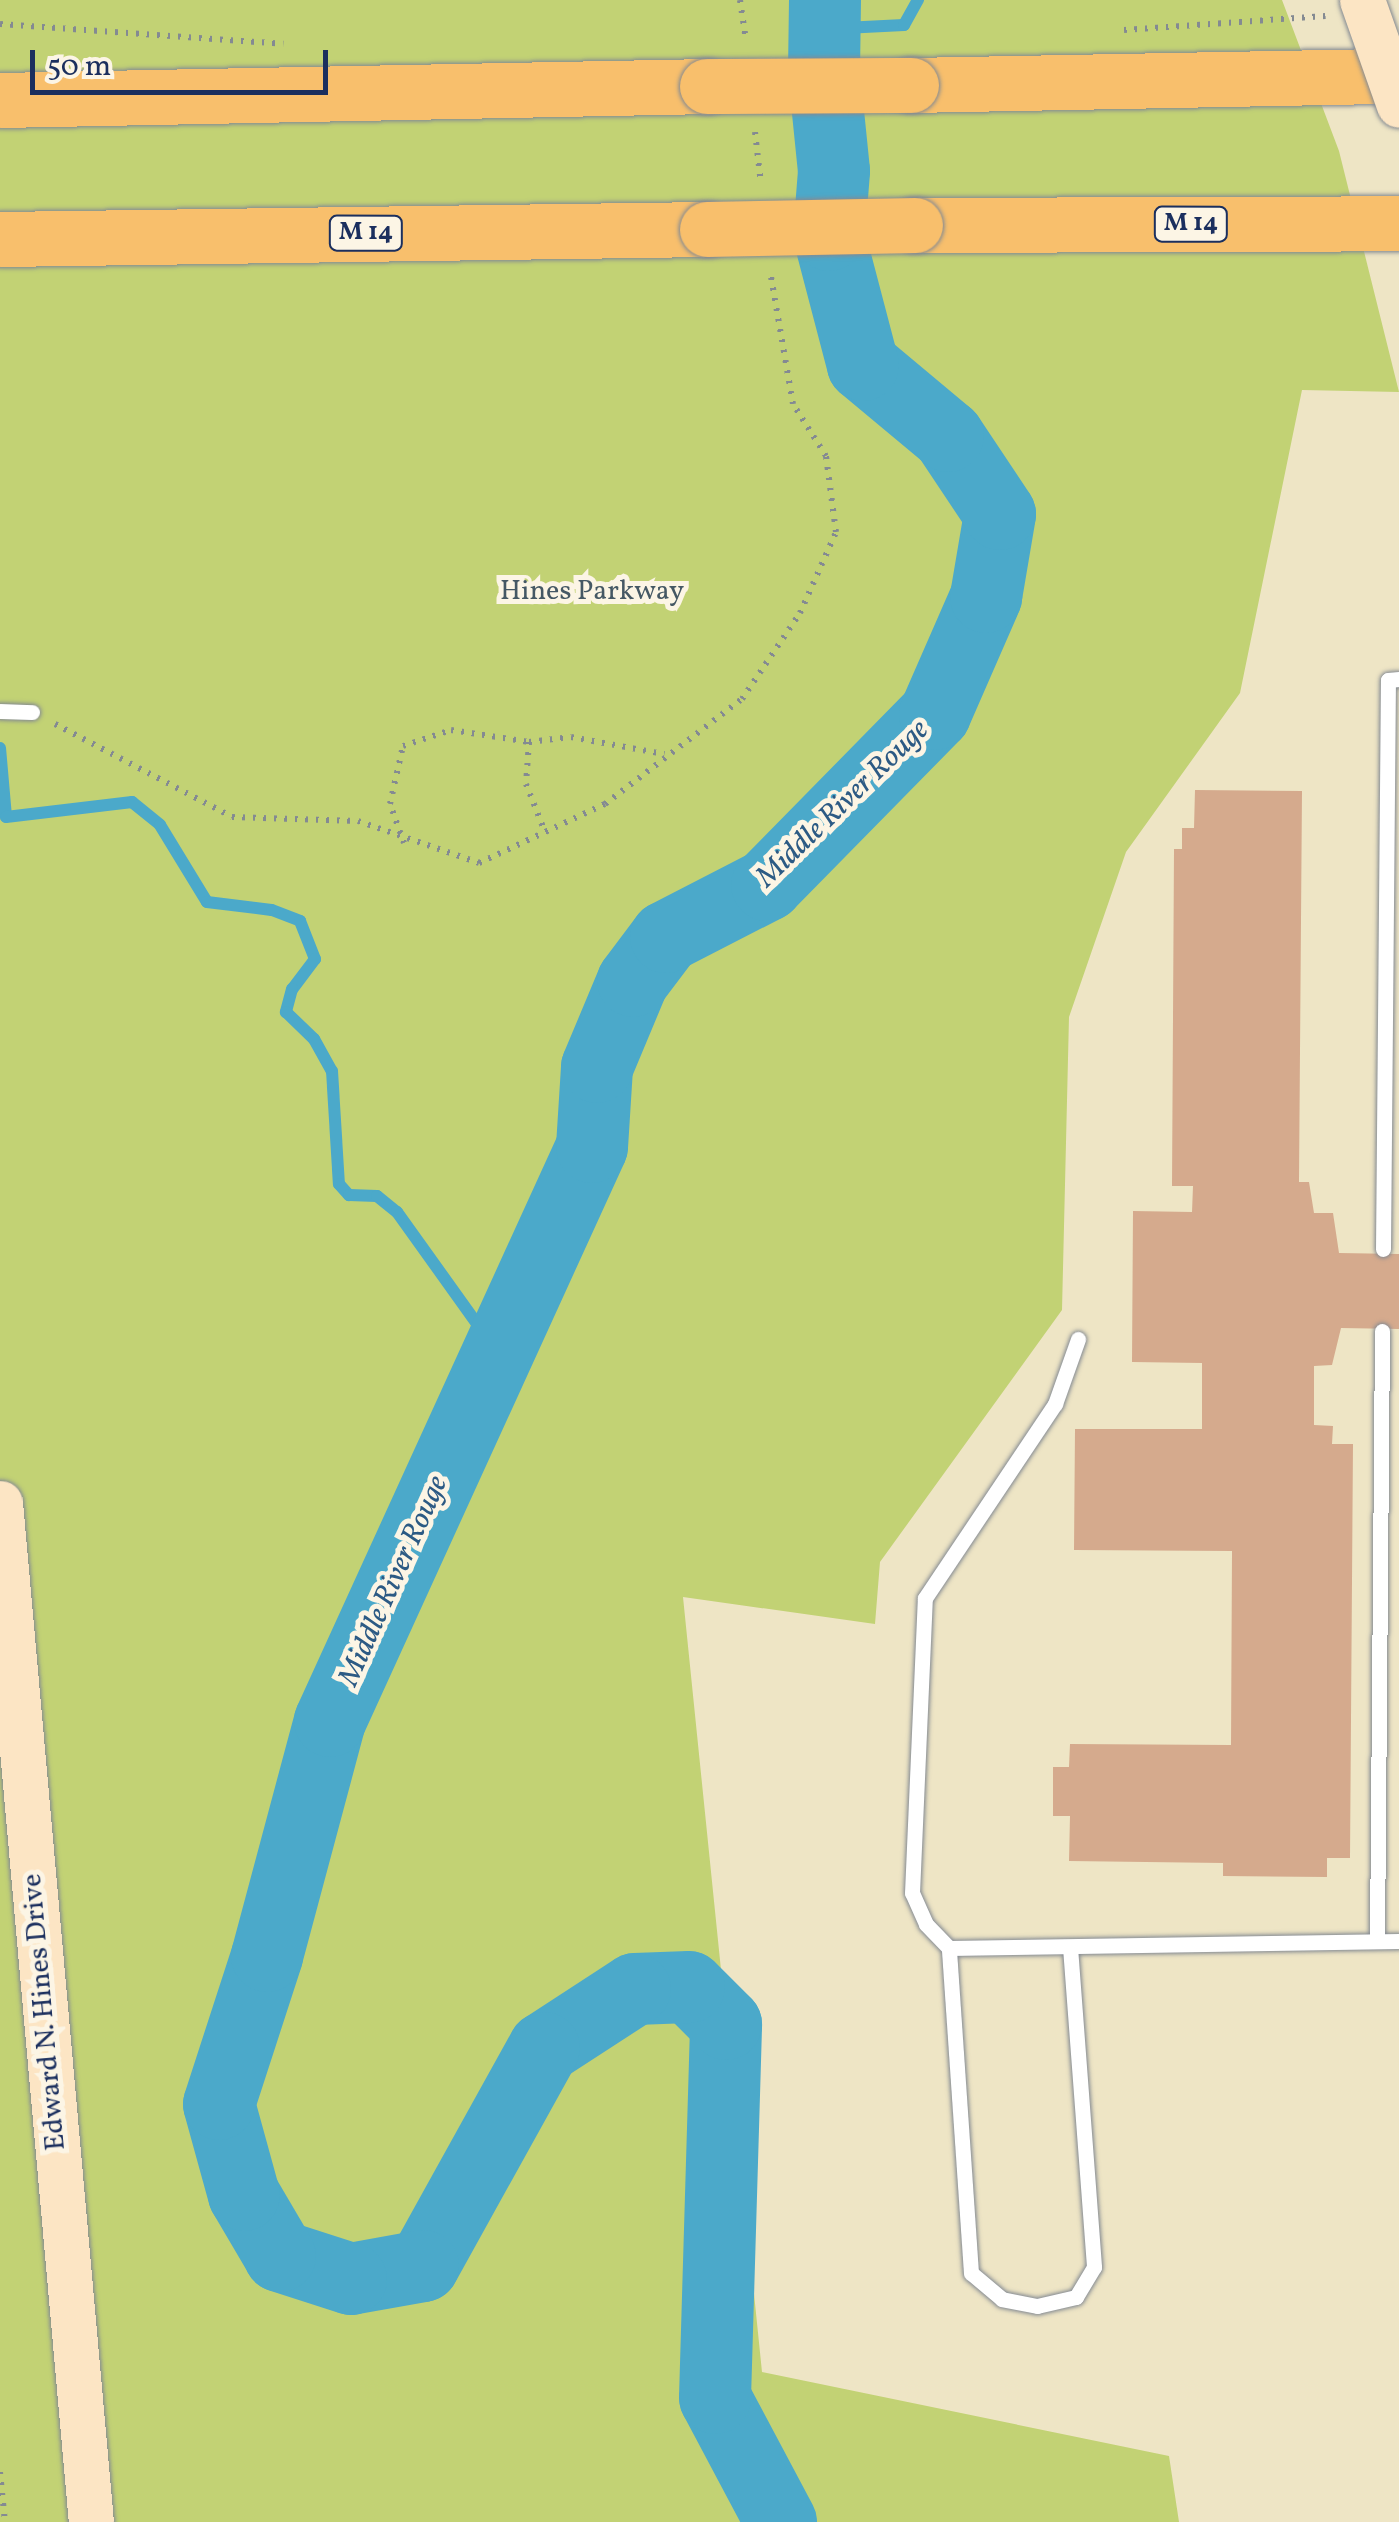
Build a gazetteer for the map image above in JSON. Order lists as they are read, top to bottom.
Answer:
{
  "streets": {
    "highway": ["M 14"],
    "street": ["Edward N. Hines Drive"]
  },
  "water": ["Middle River Rouge"],
  "parks": ["Hines Parkway"],
  "scale_bar": "50 m"
}
